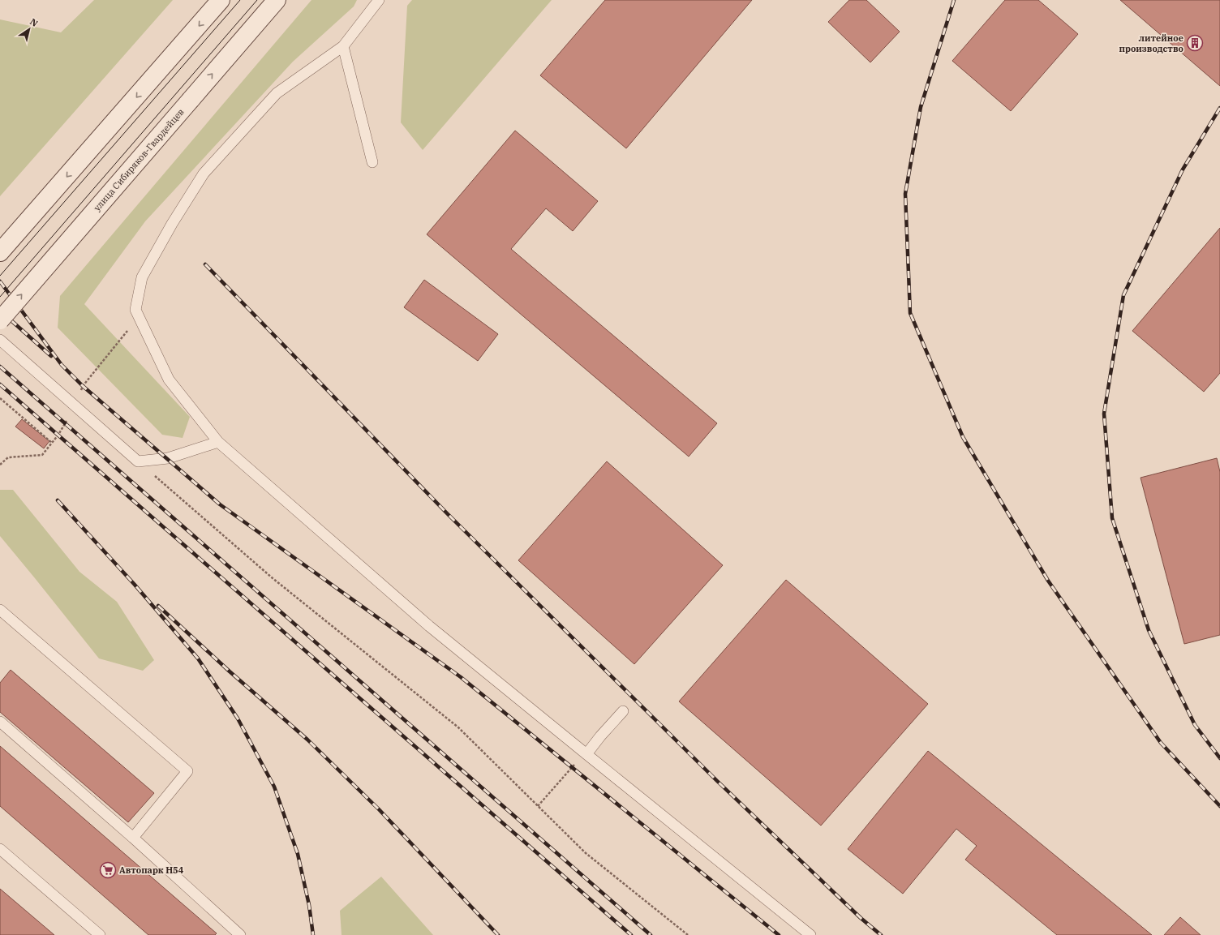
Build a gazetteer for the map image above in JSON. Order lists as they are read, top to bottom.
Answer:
{
  "streets": {
    "main road": ["улица Сибиряков-Гвардейцев"]
  },
  "places": {
    "building": ["литейное производство"],
    "supermarket": ["Автопарк Н54"]
  },
  "north": "top right"
}
